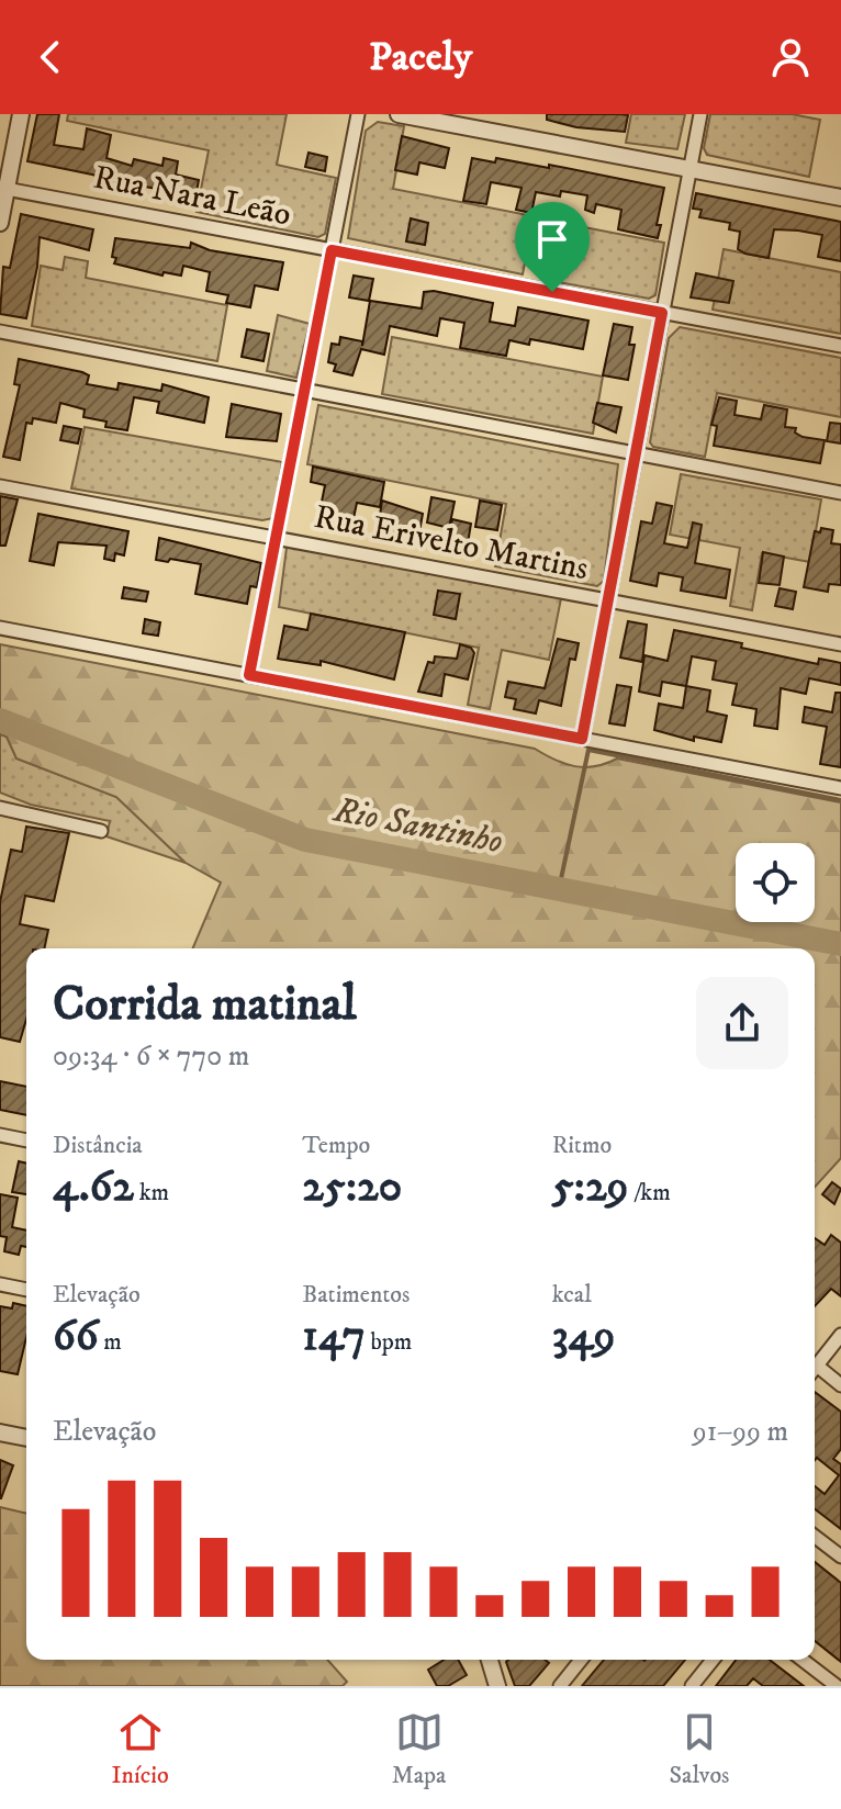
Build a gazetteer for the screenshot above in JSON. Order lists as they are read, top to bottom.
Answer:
{
  "streets": {
    "street": ["Rua Nara Leão", "Rua Erivelto Martins"]
  },
  "water": ["Rio Santinho"],
  "page": {
    "header": "Pacely",
    "heading": ["Corrida matinal", "09:34 · 6 × 770 m"],
    "stats": [
      ["Distância", "4.62 km"],
      ["Tempo", "25:20"],
      ["Ritmo", "5:29 /km"],
      ["Elevação", "66 m"],
      ["Batimentos", "147 bpm"],
      ["kcal", "349"]
    ],
    "chart": ["Elevação", "91–99 m"],
    "tabs": ["Início", "Mapa", "Salvos"]
  }
}
